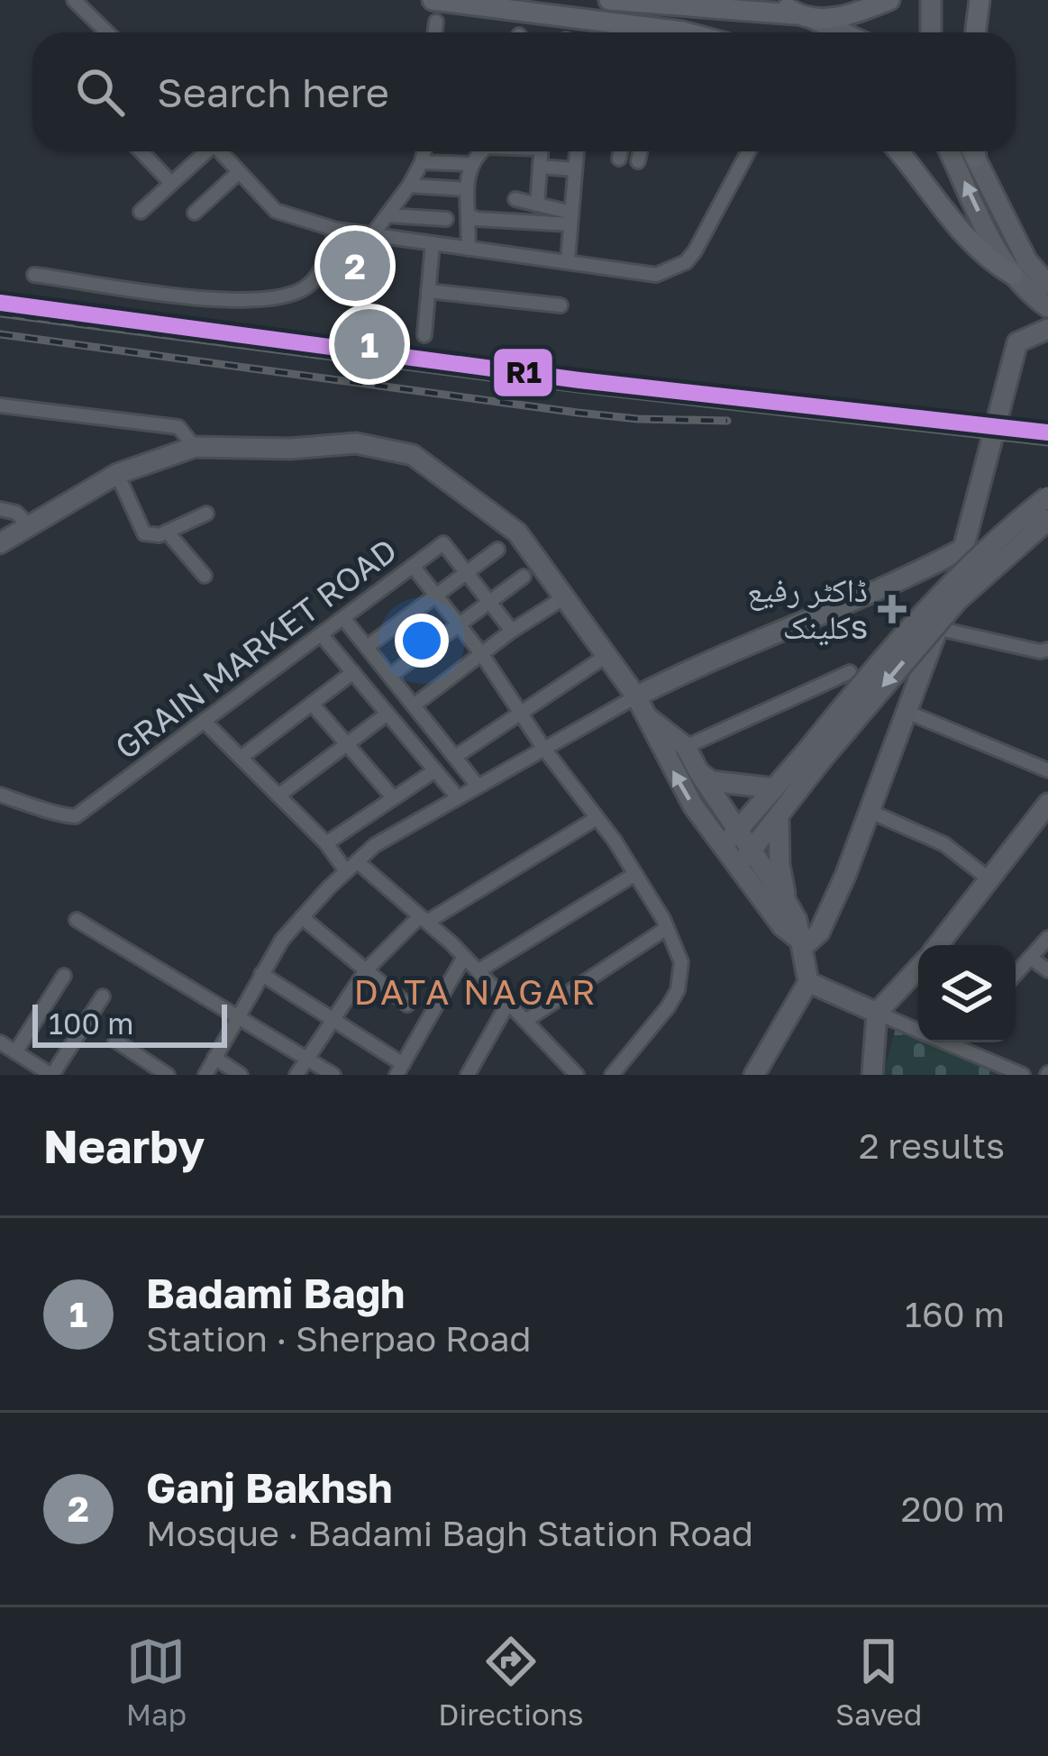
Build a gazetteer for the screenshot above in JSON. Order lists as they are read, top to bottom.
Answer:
{
  "streets": {
    "street": ["GRAIN MARKET ROAD"]
  },
  "districts": ["DATA NAGAR"],
  "places": {
    "health": ["ڈاکٹر رفیع کلینکs"]
  },
  "lines": ["transit line R1"],
  "scale_bar": "100 m",
  "page": {
    "search": "Search here",
    "pins": ["2", "1"],
    "scale": "100 m",
    "heading": ["Nearby", "2 results"],
    "list": [
      {
        "mark": "1",
        "name": "Badami Bagh",
        "note": "Station · Sherpao Road",
        "value": "160 m"
      },
      {
        "mark": "2",
        "name": "Ganj Bakhsh",
        "note": "Mosque · Badami Bagh Station Road",
        "value": "200 m"
      }
    ],
    "nav": ["Map", "Directions", "Saved"]
  }
}
